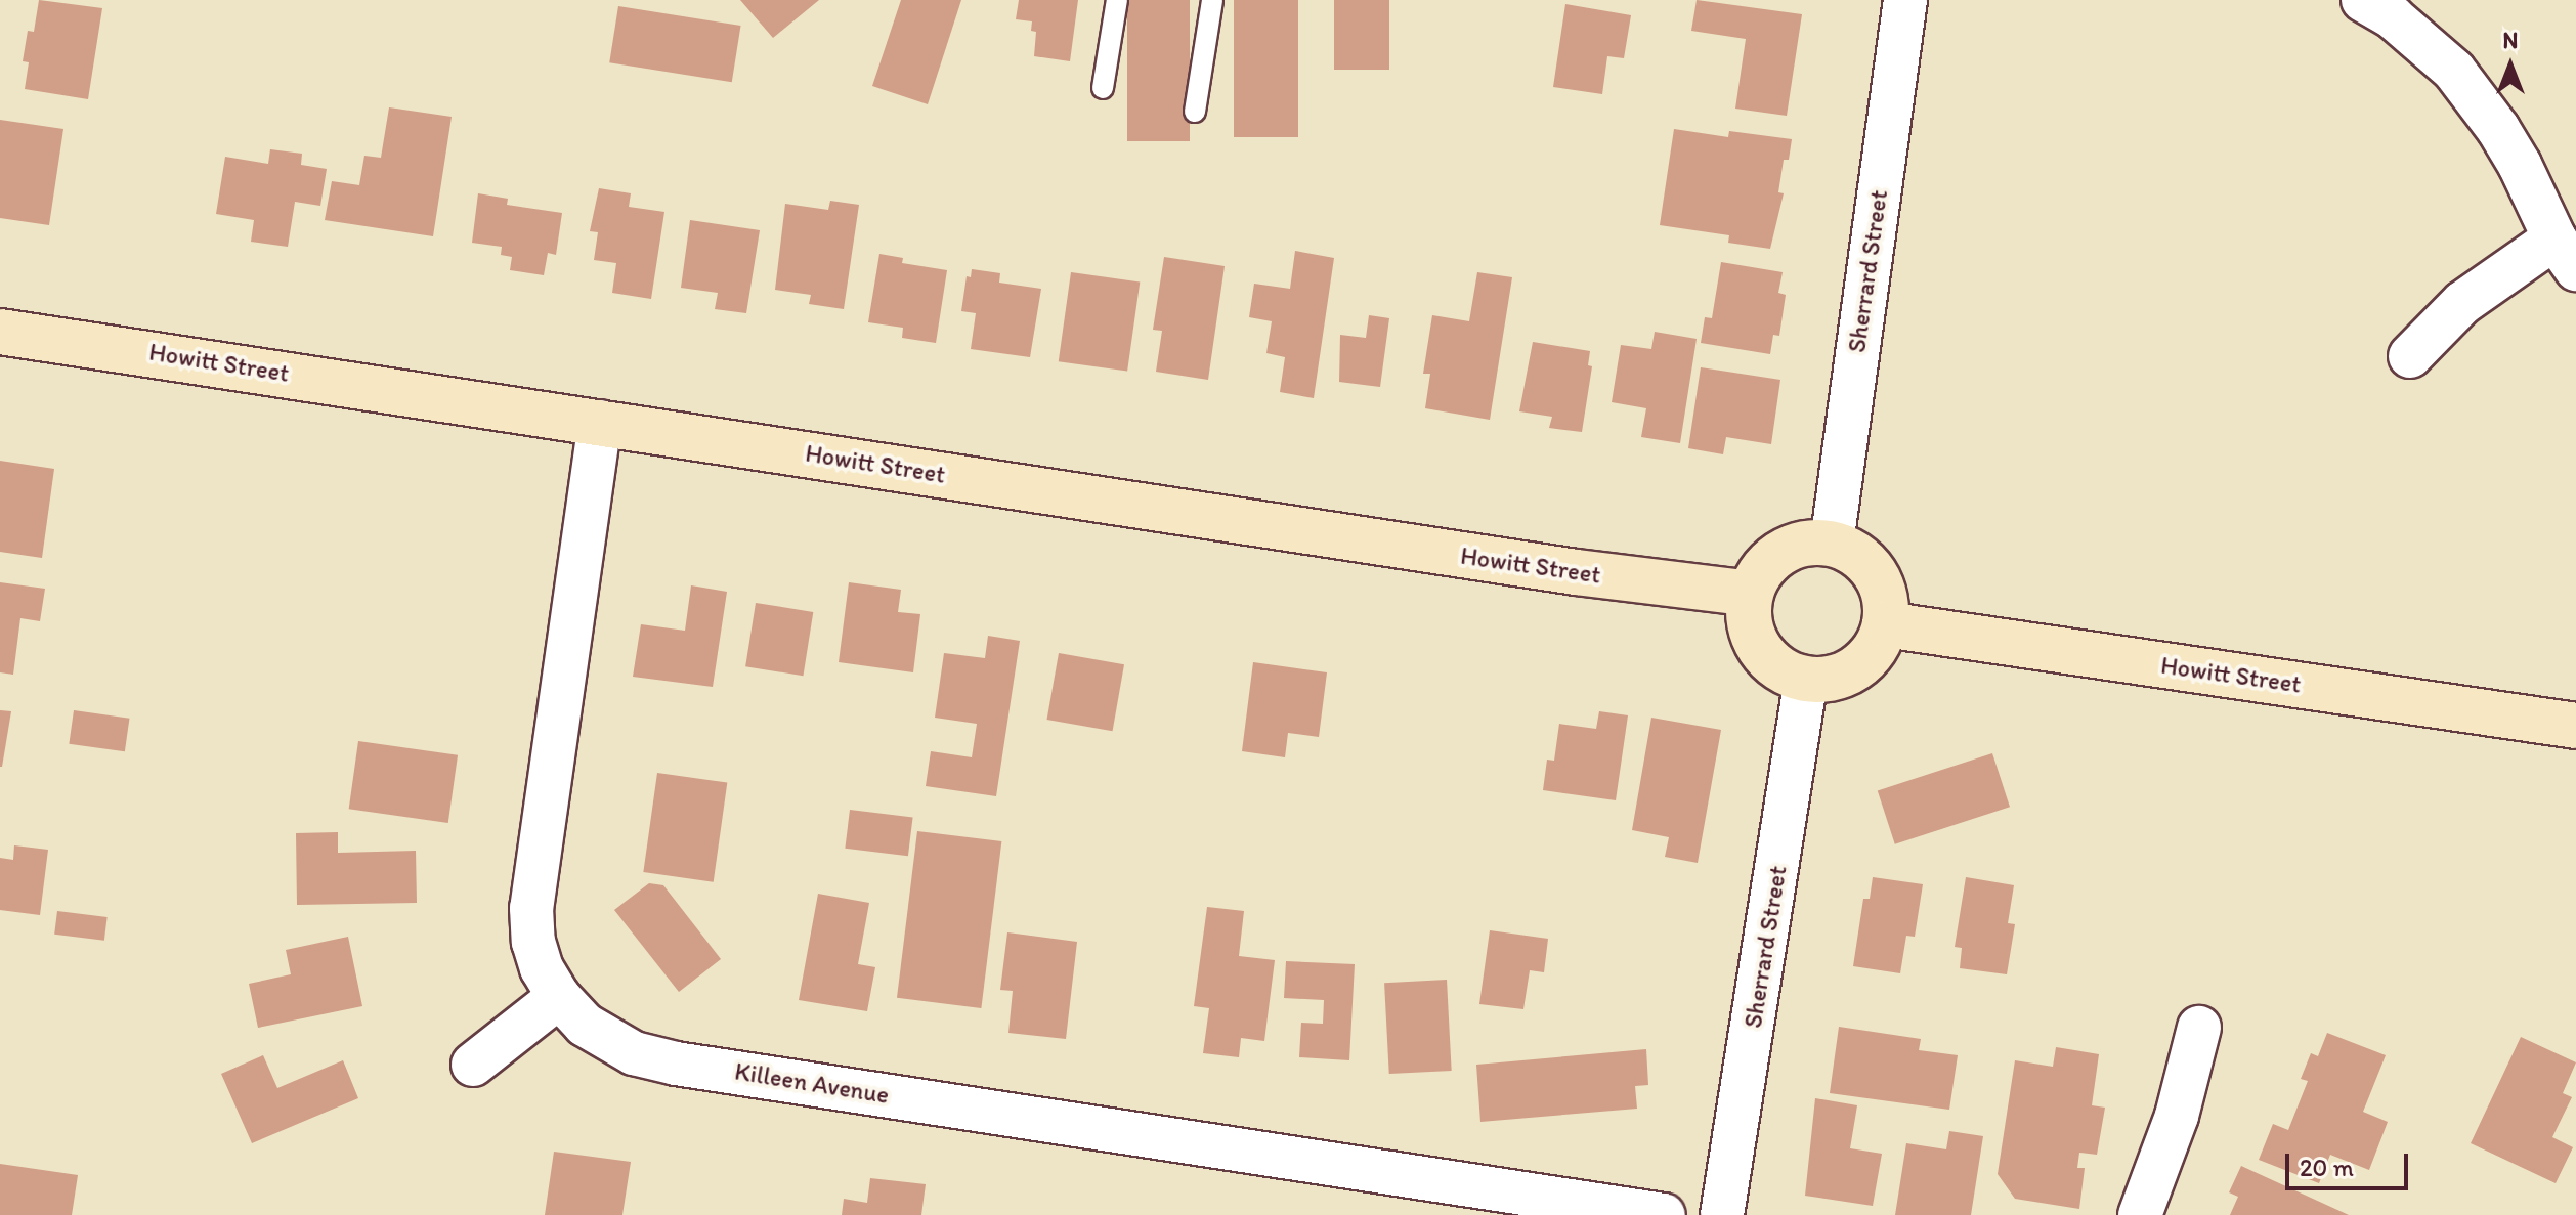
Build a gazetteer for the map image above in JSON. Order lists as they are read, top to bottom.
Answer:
{
  "streets": {
    "street": ["Sherrard Street", "Howitt Street", "Killeen Avenue"]
  },
  "crossings": [
    ["Sherrard Street", "Howitt Street"],
    ["Howitt Street", "Killeen Avenue"]
  ],
  "scale_bar": "20 m",
  "north": "top"
}
